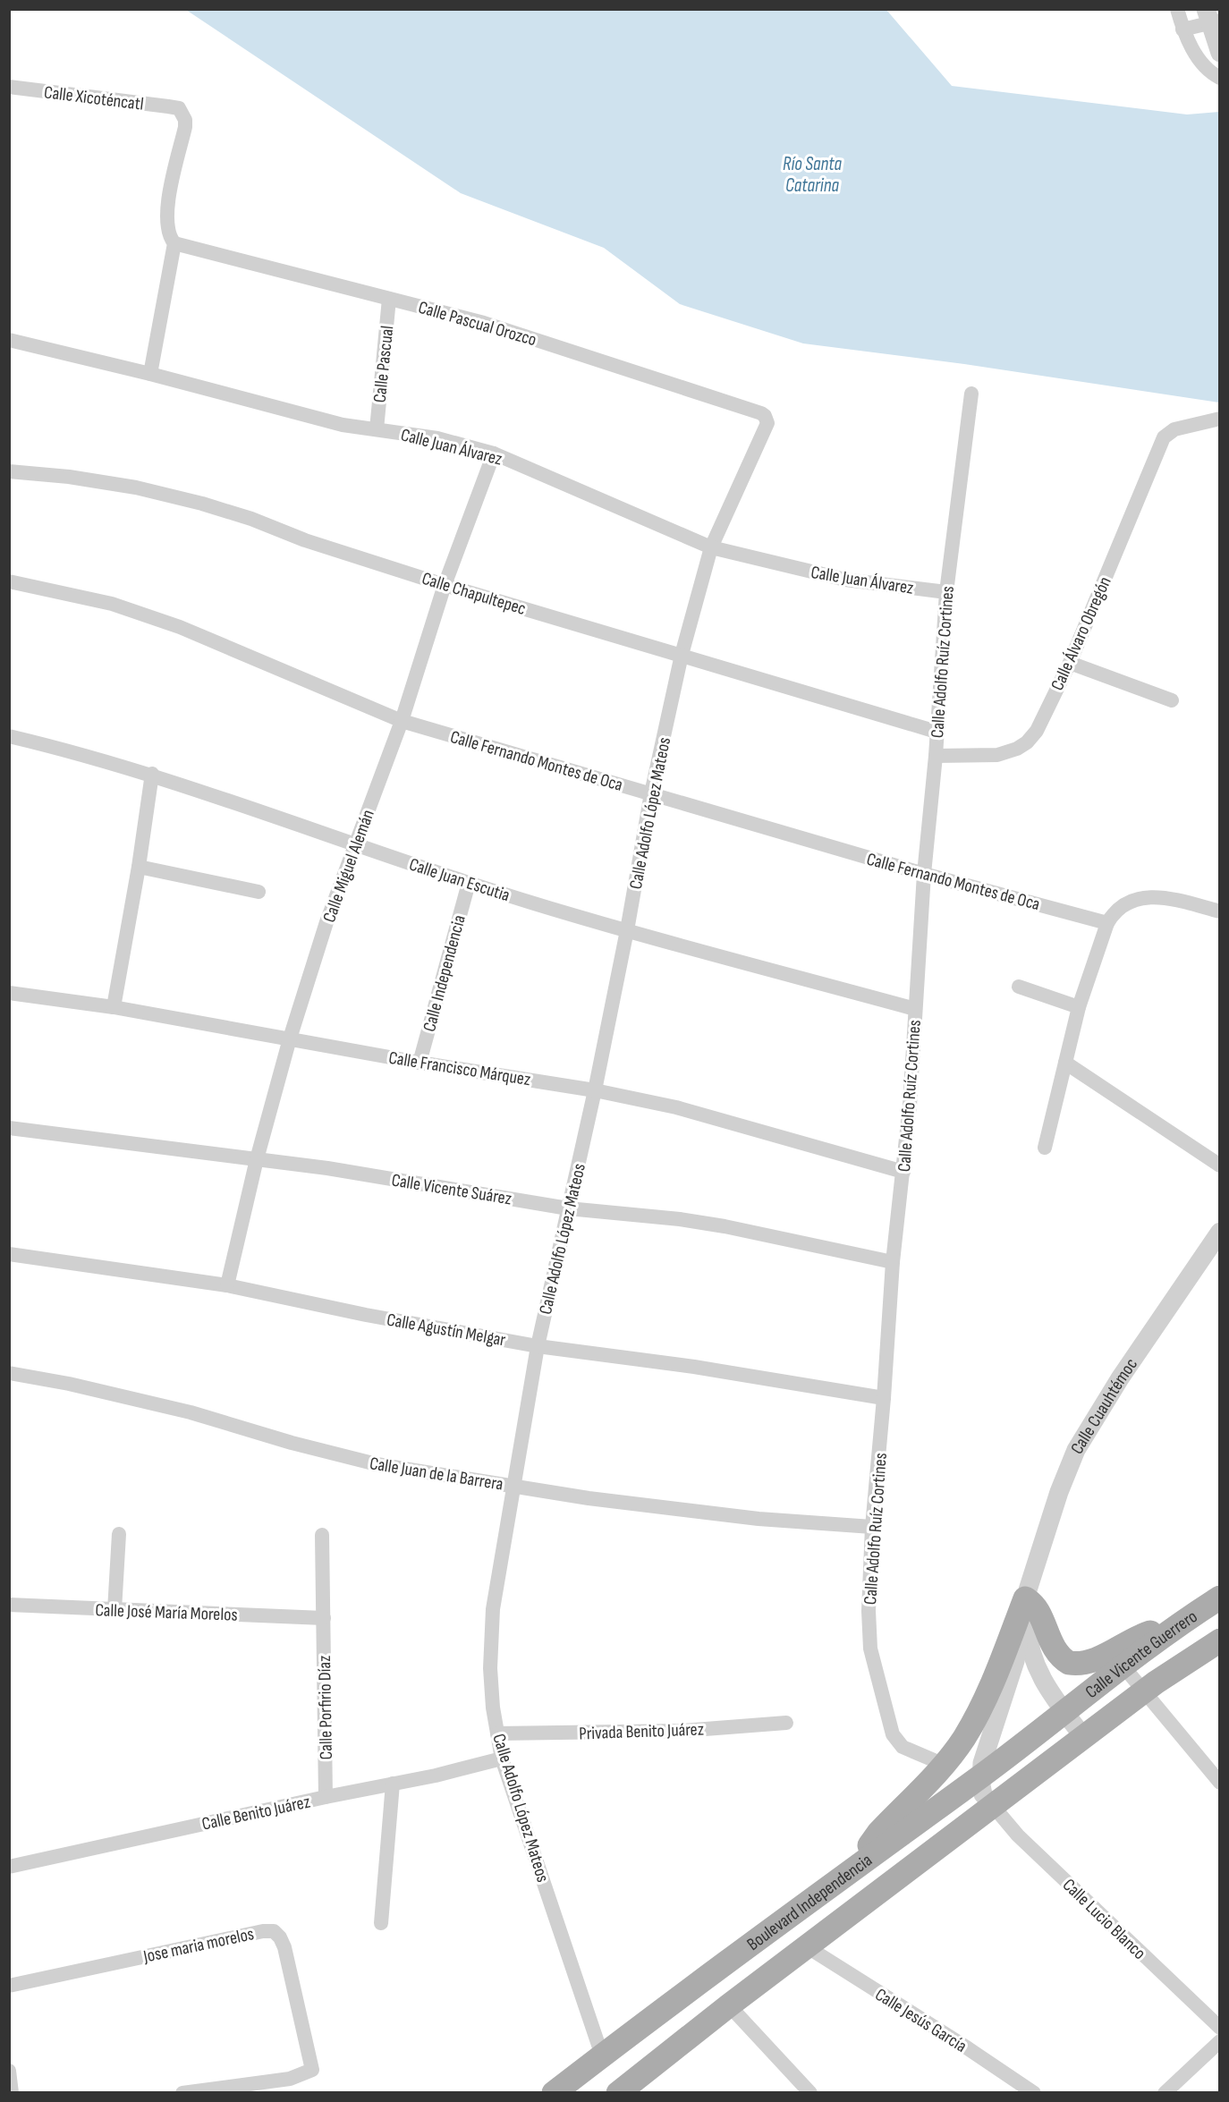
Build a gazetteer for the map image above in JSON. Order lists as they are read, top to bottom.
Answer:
{
  "streets": {
    "main road": ["Calle Vicente Guerrero", "Boulevard Independencia"],
    "street": [
      "Calle Xicoténcatl",
      "Calle Pascual Orozco",
      "Calle Pascual",
      "Calle Juan Álvarez",
      "Calle Chapultepec",
      "Calle Álvaro Obregón",
      "Calle Adolfo Ruíz Cortines",
      "Calle Fernando Montes de Oca",
      "Calle Adolfo López Mateos",
      "Calle Miguel Alemán",
      "Calle Juan Escutia",
      "Calle Independencia",
      "Calle Francisco Márquez",
      "Calle Vicente Suárez",
      "Calle Agustín Melgar",
      "Calle Cuauhtémoc",
      "Calle Juan de la Barrera",
      "Calle José María Morelos",
      "Calle Porfirio Díaz",
      "Privada Benito Juárez",
      "Calle Benito Juárez",
      "Calle Lucio Blanco",
      "Jose maria morelos",
      "Calle Jesús García"
    ]
  },
  "crossings": [
    ["Calle Xicoténcatl", "Calle Pascual Orozco"],
    ["Calle Pascual Orozco", "Calle Pascual"],
    ["Calle Pascual Orozco", "Calle Adolfo López Mateos"],
    ["Calle Pascual", "Calle Juan Álvarez"],
    ["Calle Juan Álvarez", "Calle Adolfo Ruíz Cortines"],
    ["Calle Juan Álvarez", "Calle Adolfo López Mateos"],
    ["Calle Juan Álvarez", "Calle Miguel Alemán"],
    ["Calle Chapultepec", "Calle Adolfo Ruíz Cortines"],
    ["Calle Chapultepec", "Calle Adolfo López Mateos"],
    ["Calle Chapultepec", "Calle Miguel Alemán"],
    ["Calle Álvaro Obregón", "Calle Adolfo Ruíz Cortines"],
    ["Calle Adolfo Ruíz Cortines", "Calle Fernando Montes de Oca"],
    ["Calle Adolfo Ruíz Cortines", "Calle Juan Escutia"],
    ["Calle Adolfo Ruíz Cortines", "Calle Francisco Márquez"],
    ["Calle Adolfo Ruíz Cortines", "Calle Vicente Suárez"],
    ["Calle Adolfo Ruíz Cortines", "Calle Agustín Melgar"],
    ["Calle Adolfo Ruíz Cortines", "Calle Juan de la Barrera"],
    ["Calle Fernando Montes de Oca", "Calle Adolfo López Mateos"],
    ["Calle Fernando Montes de Oca", "Calle Miguel Alemán"],
    ["Calle Adolfo López Mateos", "Calle Juan Escutia"],
    ["Calle Adolfo López Mateos", "Calle Francisco Márquez"],
    ["Calle Adolfo López Mateos", "Calle Vicente Suárez"],
    ["Calle Adolfo López Mateos", "Calle Agustín Melgar"],
    ["Calle Adolfo López Mateos", "Calle Juan de la Barrera"],
    ["Calle Adolfo López Mateos", "Privada Benito Juárez"],
    ["Calle Adolfo López Mateos", "Calle Benito Juárez"],
    ["Calle Adolfo López Mateos", "Boulevard Independencia"],
    ["Calle Miguel Alemán", "Calle Juan Escutia"],
    ["Calle Miguel Alemán", "Calle Francisco Márquez"],
    ["Calle Miguel Alemán", "Calle Vicente Suárez"],
    ["Calle Miguel Alemán", "Calle Agustín Melgar"],
    ["Calle Juan Escutia", "Calle Independencia"],
    ["Calle Independencia", "Calle Francisco Márquez"],
    ["Calle José María Morelos", "Calle Porfirio Díaz"],
    ["Calle Vicente Guerrero", "Boulevard Independencia"],
    ["Calle Porfirio Díaz", "Calle Benito Juárez"],
    ["Boulevard Independencia", "Calle Lucio Blanco"],
    ["Boulevard Independencia", "Calle Jesús García"]
  ],
  "water": ["Río Santa Catarina"]
}
